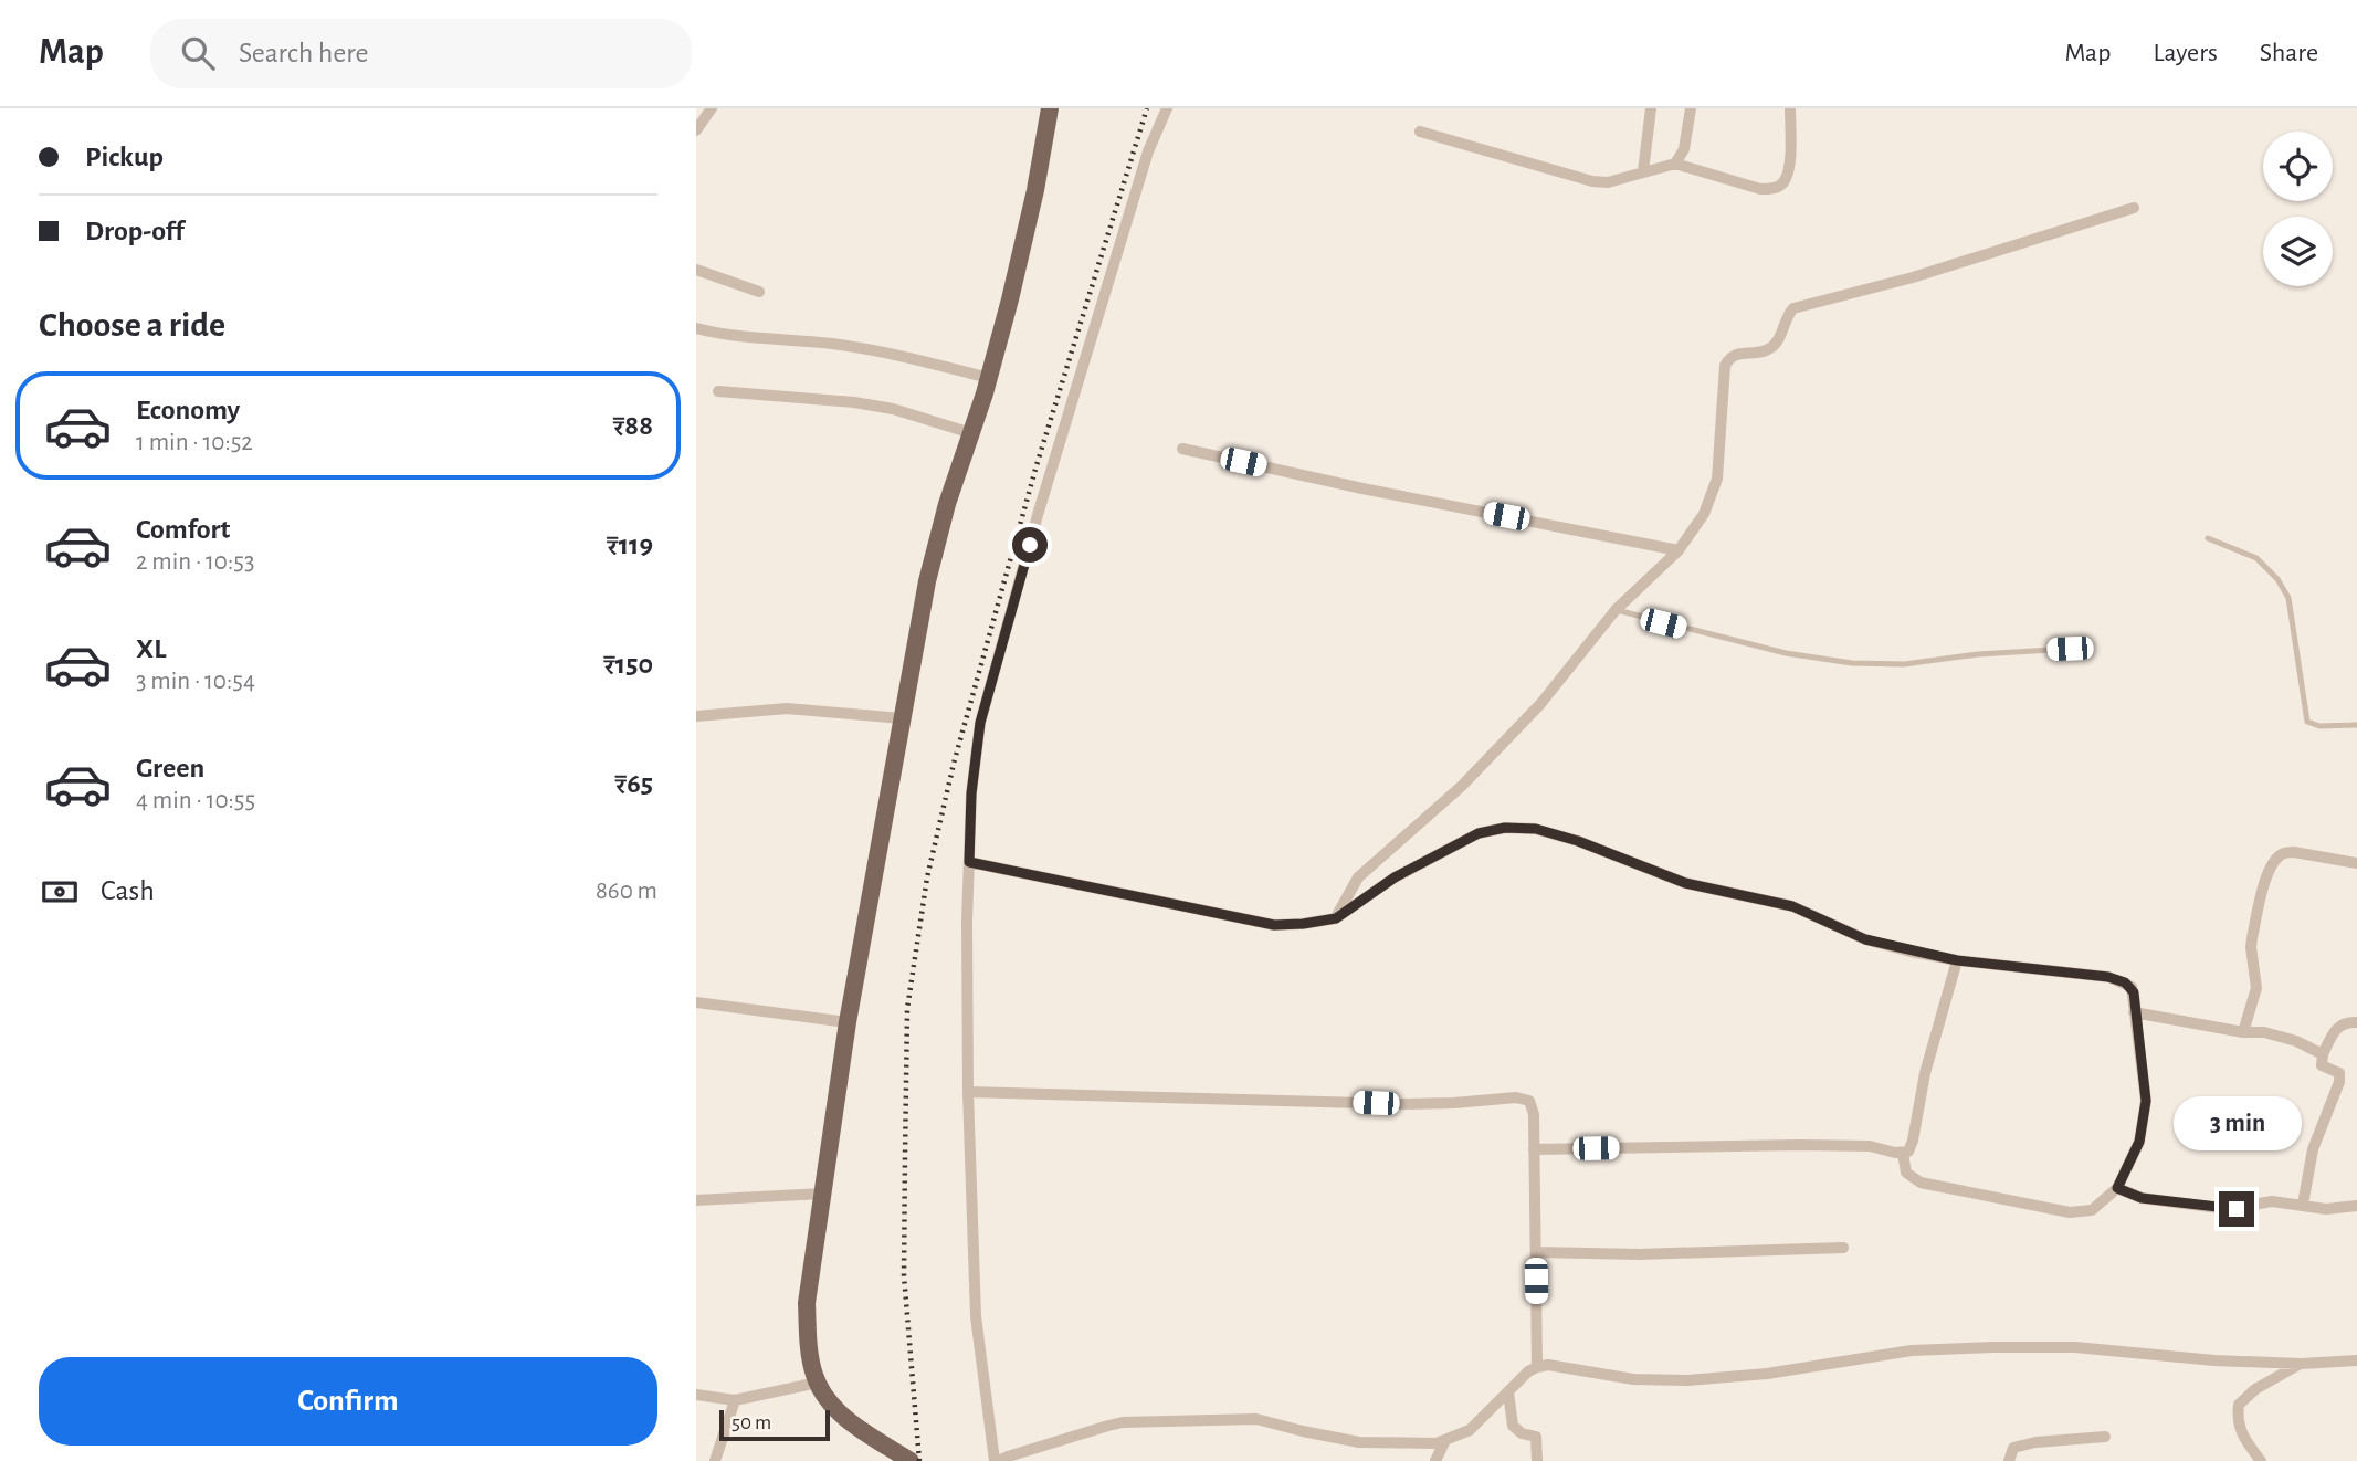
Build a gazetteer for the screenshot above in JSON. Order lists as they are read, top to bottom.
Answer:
{
  "scale_bar": "50 m",
  "page": {
    "header": "Map",
    "search": "Search here",
    "nav": ["Map", "Layers", "Share"],
    "banner": ["Pickup", "Drop-off"],
    "heading": "Choose a ride",
    "list": [
      {
        "name": "Economy",
        "note": "1 min · 10:52",
        "value": "₹88"
      },
      {
        "name": "Comfort",
        "note": "2 min · 10:53",
        "value": "₹119"
      },
      {
        "name": "XL",
        "note": "3 min · 10:54",
        "value": "₹150"
      },
      {
        "name": "Green",
        "note": "4 min · 10:55",
        "value": "₹65"
      }
    ],
    "pay": ["Cash", "860 m"],
    "bubble": "3 min",
    "buttons": "Confirm",
    "scale": "50 m"
  }
}
